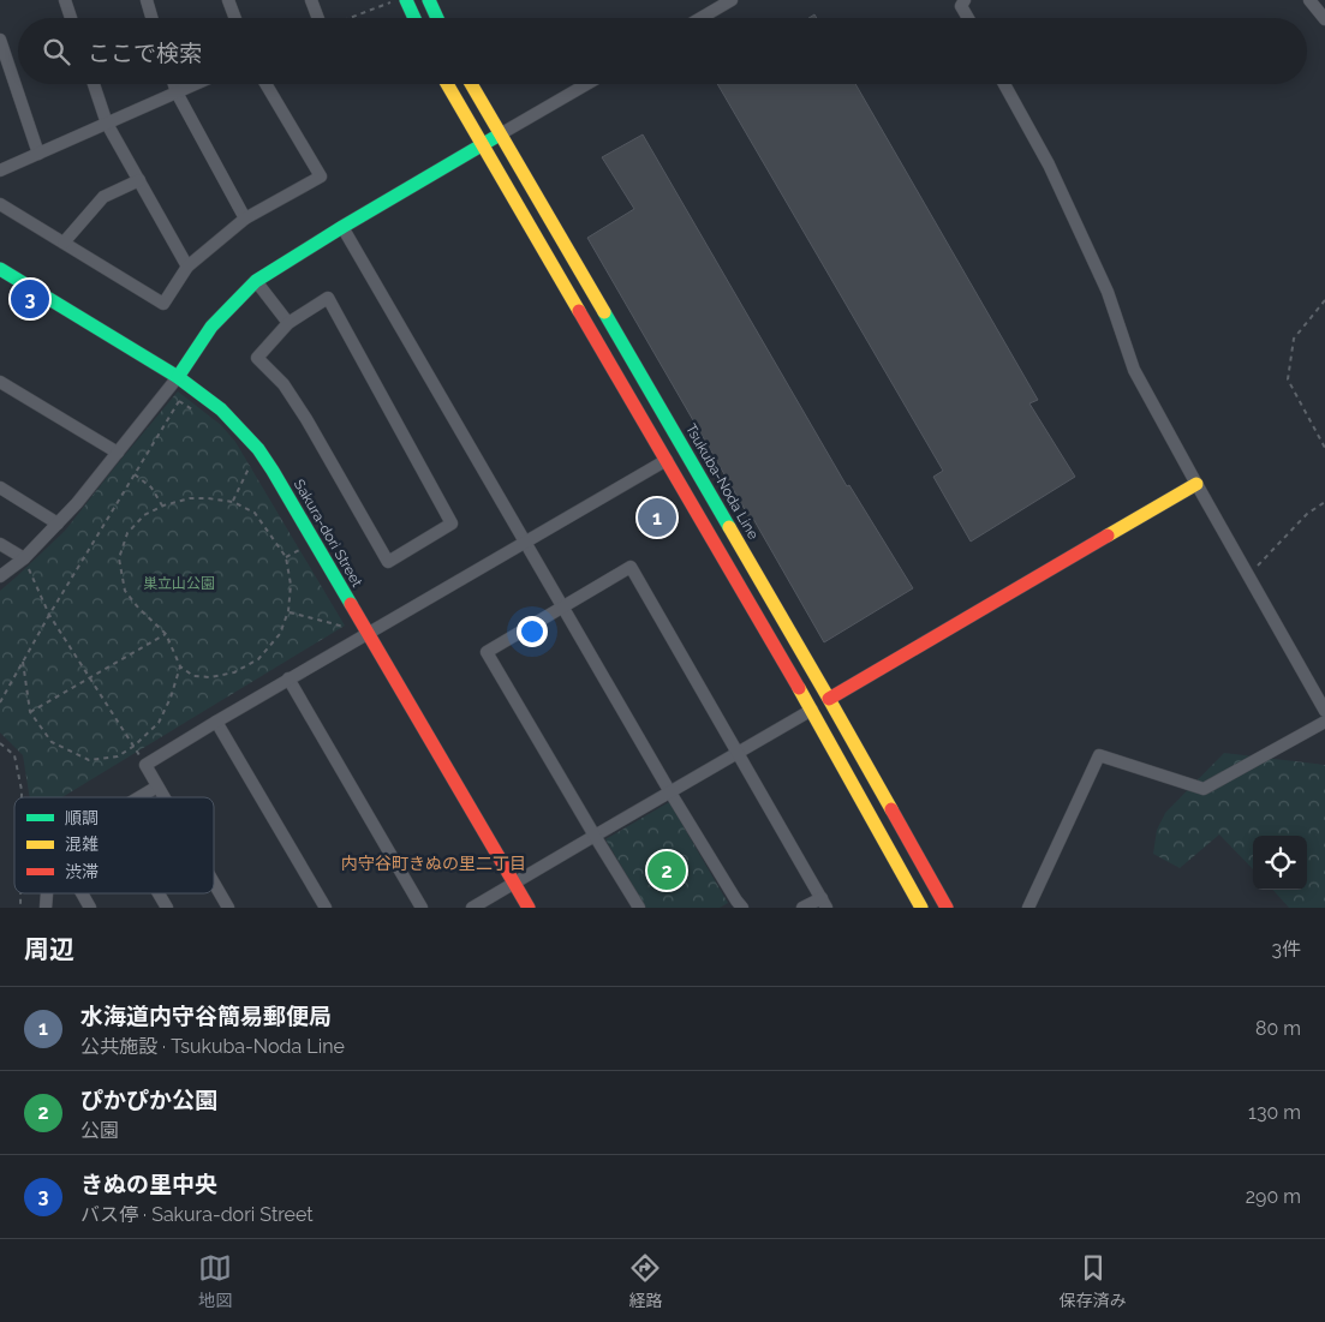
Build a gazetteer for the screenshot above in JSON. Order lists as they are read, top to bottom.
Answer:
{
  "streets": {
    "main road": ["Tsukuba-Noda Line", "Sakura-dori Street"]
  },
  "districts": ["内守谷町きぬの里二丁目"],
  "parks": ["巣立山公園"],
  "legend": ["順調", "混雑", "渋滞"],
  "page": {
    "search": "ここで検索",
    "pins": ["3", "1", "2"],
    "heading": ["周辺", "3件"],
    "list": [
      {
        "mark": "1",
        "name": "水海道内守谷簡易郵便局",
        "note": "公共施設 · Tsukuba-Noda Line",
        "value": "80 m"
      },
      {
        "mark": "2",
        "name": "ぴかぴか公園",
        "note": "公園",
        "value": "130 m"
      },
      {
        "mark": "3",
        "name": "きぬの里中央",
        "note": "バス停 · Sakura-dori Street",
        "value": "290 m"
      }
    ],
    "nav": ["地図", "経路", "保存済み"]
  }
}
